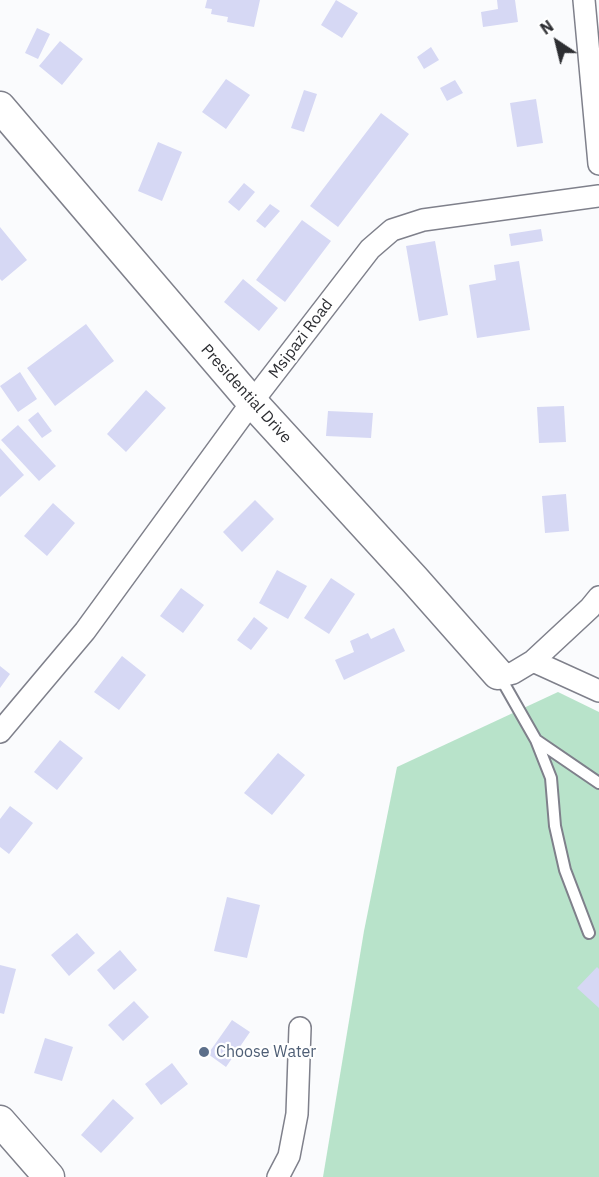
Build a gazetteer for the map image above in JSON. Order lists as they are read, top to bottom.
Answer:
{
  "streets": {
    "street": ["Msipazi Road", "Presidential Drive"]
  },
  "crossings": [
    ["Msipazi Road", "Presidential Drive"]
  ],
  "places": ["Choose Water"],
  "north": "top left"
}
